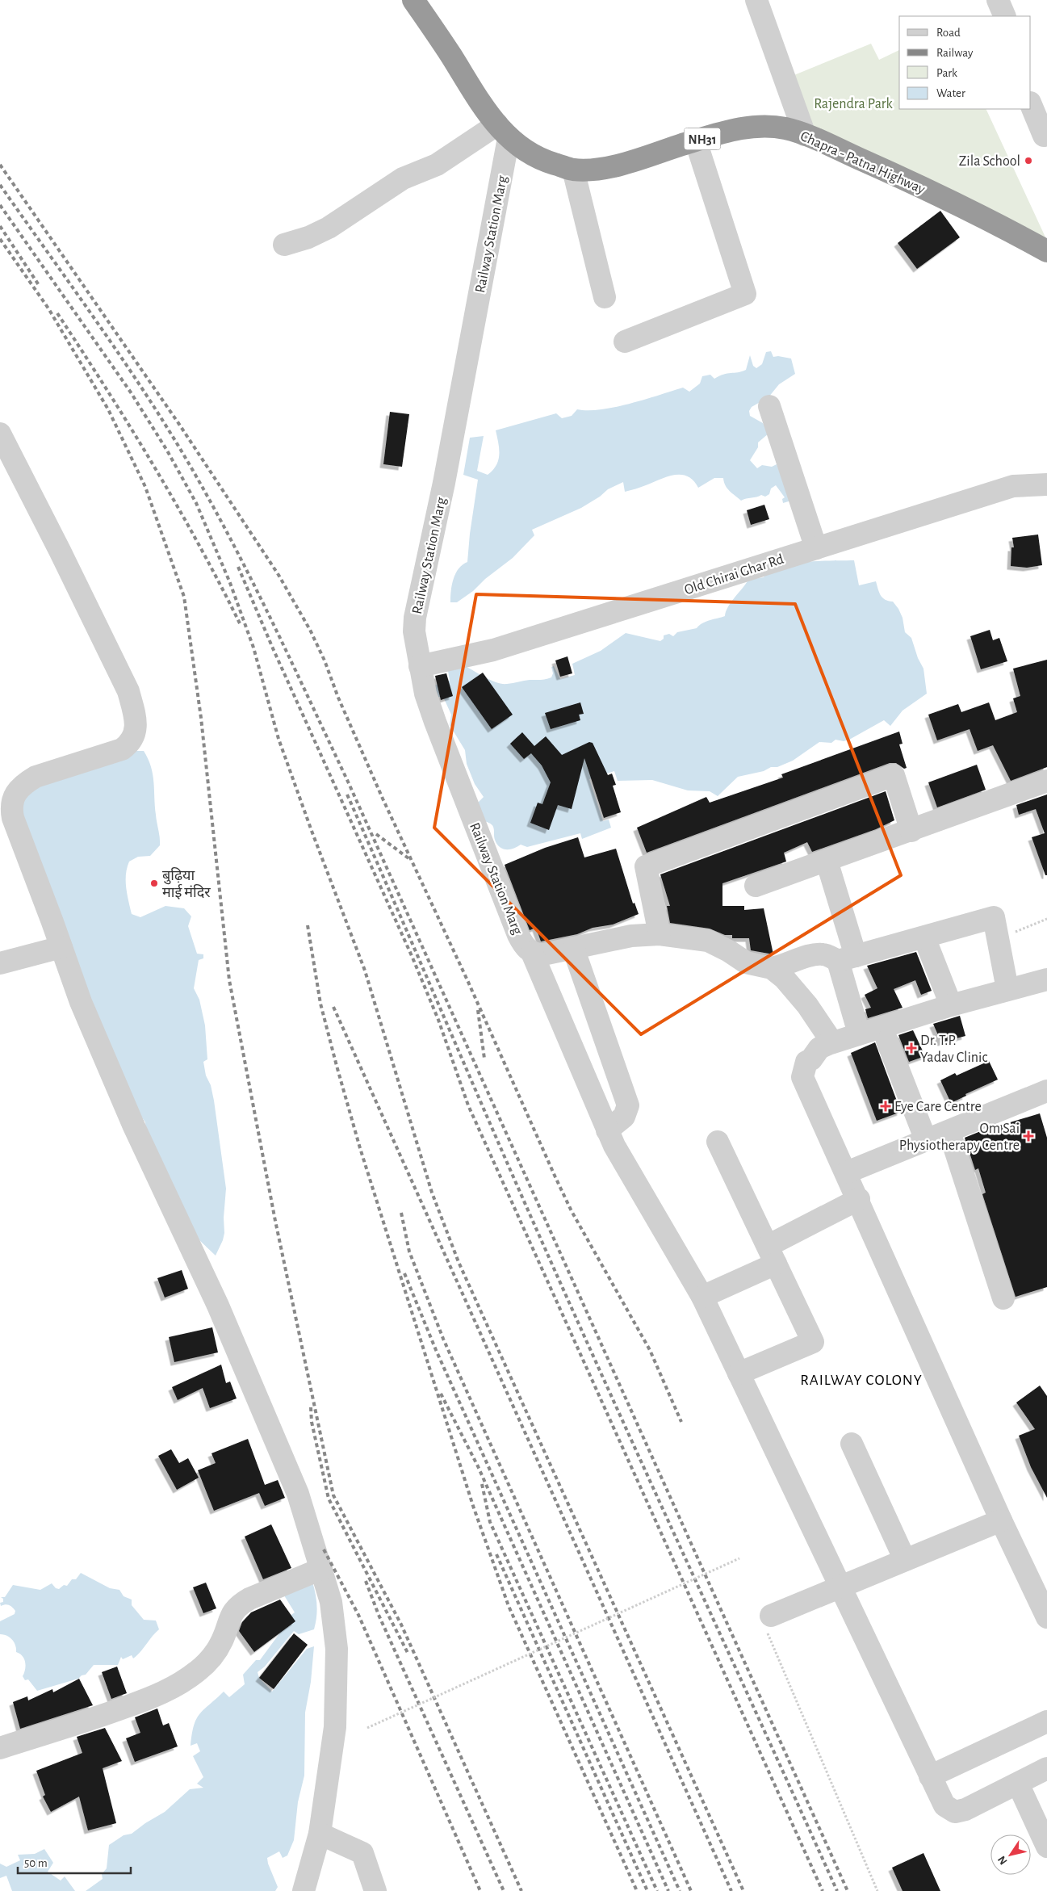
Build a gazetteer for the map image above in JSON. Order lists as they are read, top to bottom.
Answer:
{
  "streets": {
    "highway": ["NH31", "Chapra - Patna Highway"],
    "street": ["Railway Station Marg", "Old Chirai Ghar Rd"]
  },
  "crossings": [
    ["Chapra - Patna Highway", "Railway Station Marg"],
    ["Railway Station Marg", "Old Chirai Ghar Rd"]
  ],
  "districts": ["RAILWAY COLONY"],
  "parks": ["Rajendra Park"],
  "places": {
    "other": ["Zila School", "बुढ़िया माई मंदिर"],
    "health": ["Dr. T.P. Yadav Clinic", "Eye Care Centre", "Om Sai Physiotherapy Centre"]
  },
  "legend": [
    "Road",
    "Railway",
    "Park",
    "Water"
  ],
  "scale_bar": "50 m",
  "north": "bottom left"
}
